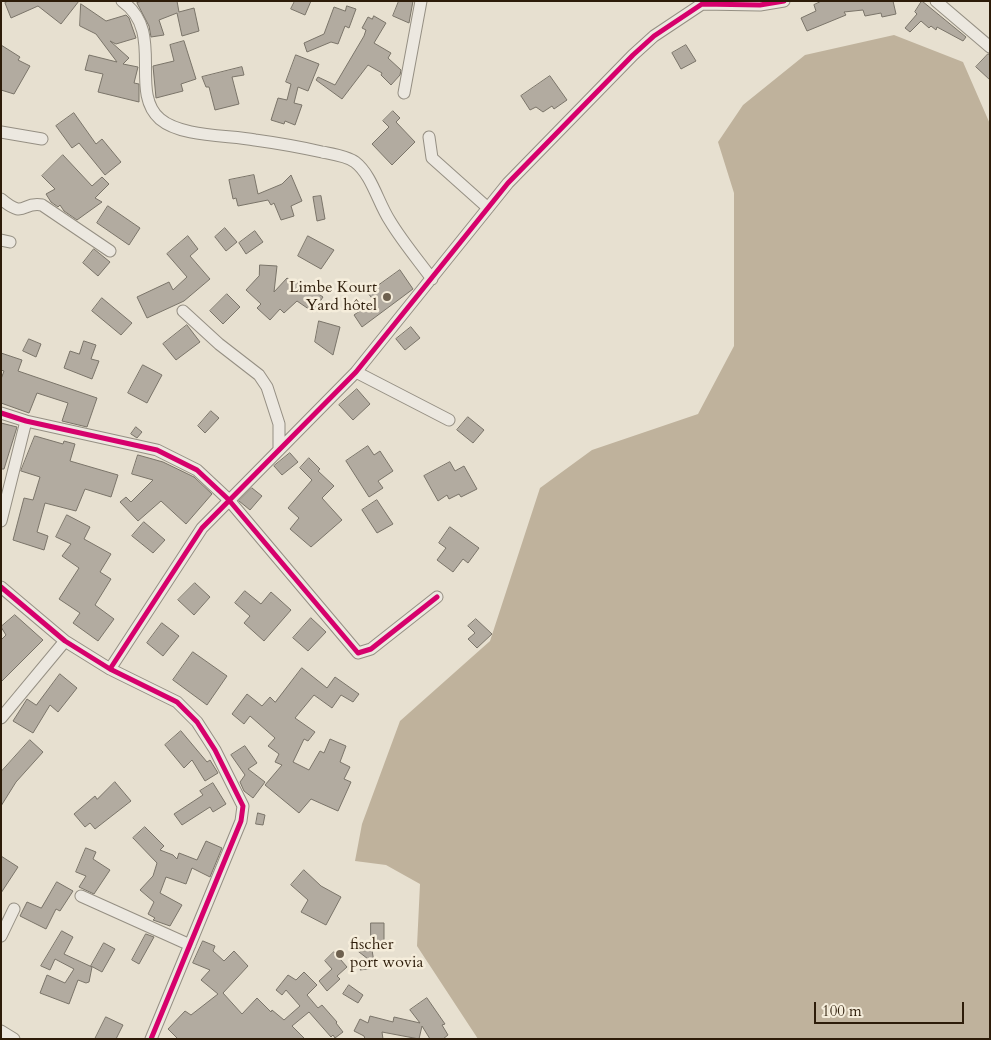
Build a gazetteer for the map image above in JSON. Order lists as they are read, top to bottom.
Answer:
{
  "places": ["Limbe Kourt Yard hôtel", "fischer port wovia"],
  "scale_bar": "100 m"
}
